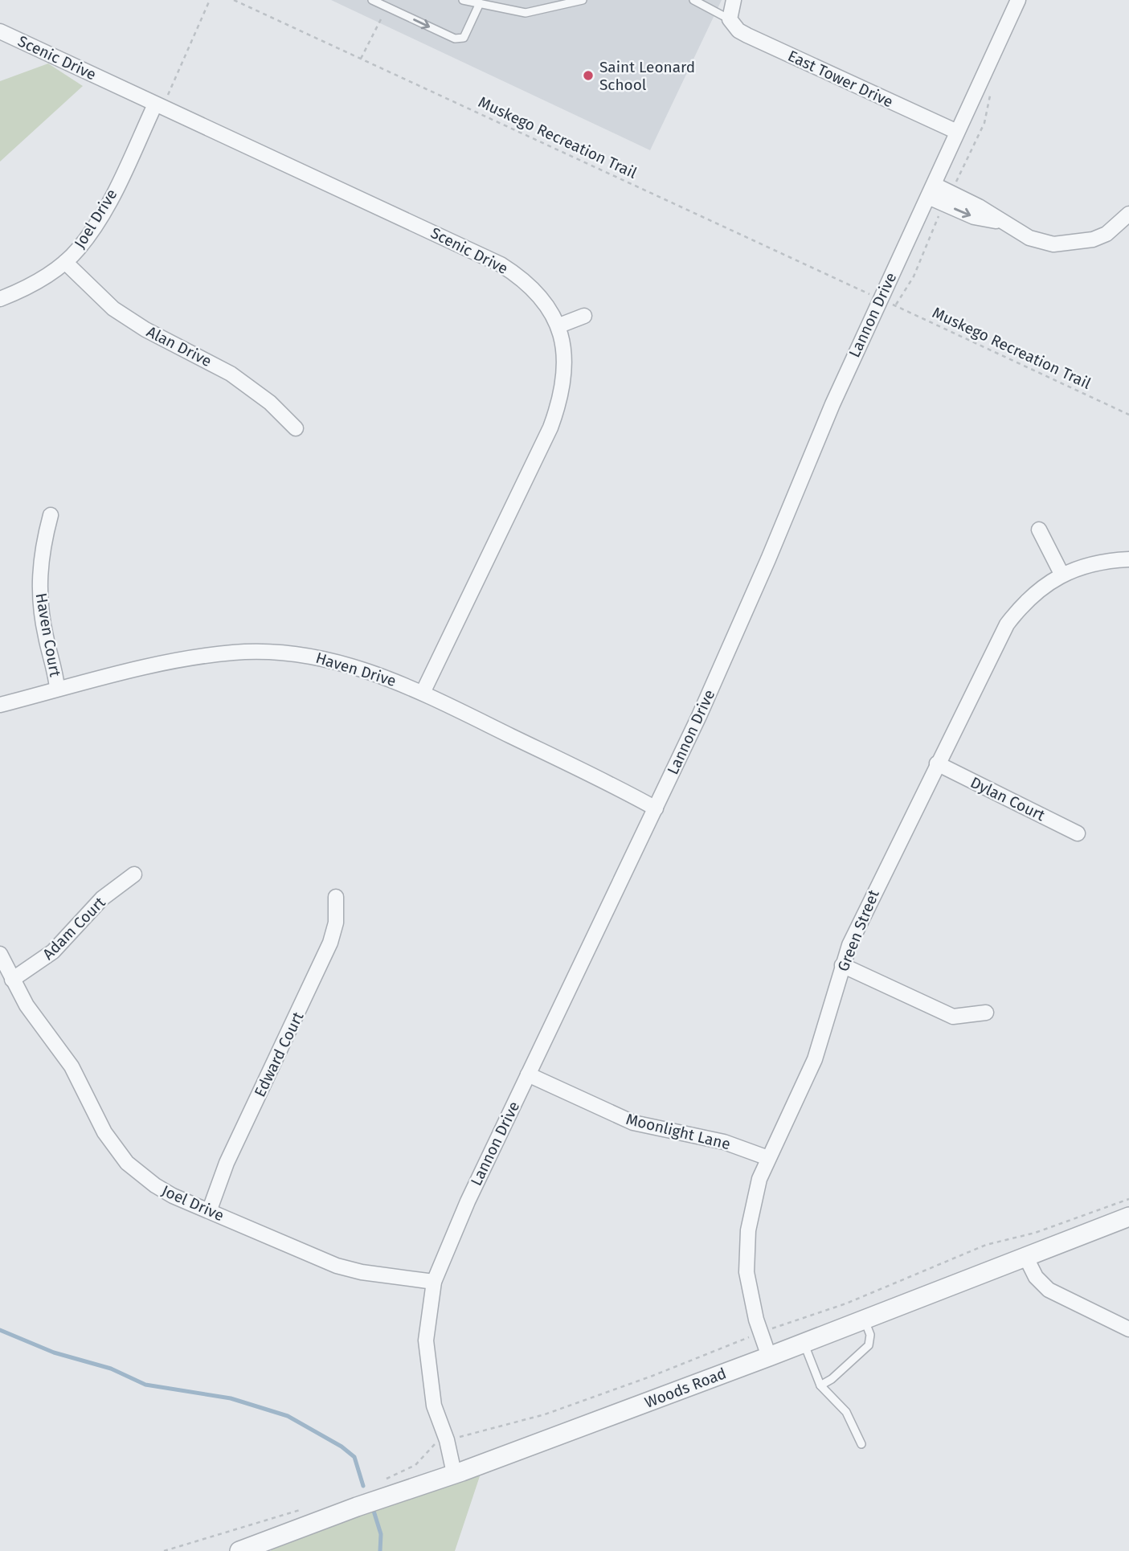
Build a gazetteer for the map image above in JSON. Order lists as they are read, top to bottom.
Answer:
{
  "streets": {
    "street": [
      "Scenic Drive",
      "East Tower Drive",
      "Joel Drive",
      "Lannon Drive",
      "Alan Drive",
      "Haven Court",
      "Haven Drive",
      "Dylan Court",
      "Adam Court",
      "Green Street",
      "Edward Court",
      "Moonlight Lane",
      "Woods Road"
    ],
    "path": ["Muskego Recreation Trail"]
  },
  "crossings": [
    ["Scenic Drive", "Joel Drive"],
    ["Scenic Drive", "Haven Drive"],
    ["East Tower Drive", "Lannon Drive"],
    ["Joel Drive", "Lannon Drive"],
    ["Joel Drive", "Alan Drive"],
    ["Joel Drive", "Adam Court"],
    ["Joel Drive", "Edward Court"],
    ["Lannon Drive", "Haven Drive"],
    ["Lannon Drive", "Moonlight Lane"],
    ["Lannon Drive", "Woods Road"],
    ["Haven Court", "Haven Drive"],
    ["Dylan Court", "Green Street"],
    ["Green Street", "Moonlight Lane"],
    ["Green Street", "Woods Road"]
  ],
  "places": ["Saint Leonard School"]
}
